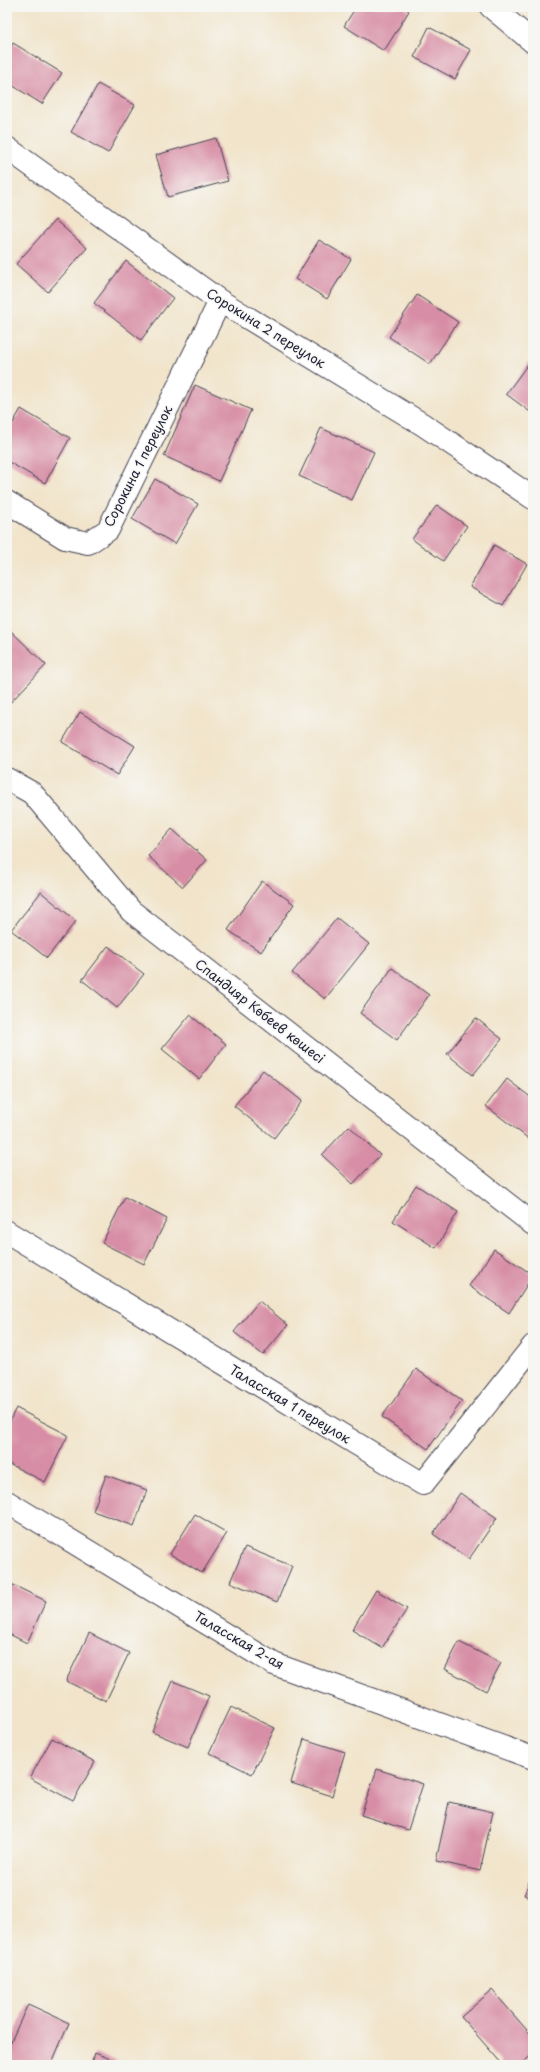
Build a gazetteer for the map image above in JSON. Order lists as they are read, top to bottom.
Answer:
{
  "streets": {
    "street": [
      "Сорокина 2 переулок",
      "Сорокина 1 переулок",
      "Спандияр Көбеев көшесі",
      "Таласская 1 переулок",
      "Таласская 2-ая"
    ]
  },
  "crossings": [
    ["Сорокина 2 переулок", "Сорокина 1 переулок"]
  ]
}
